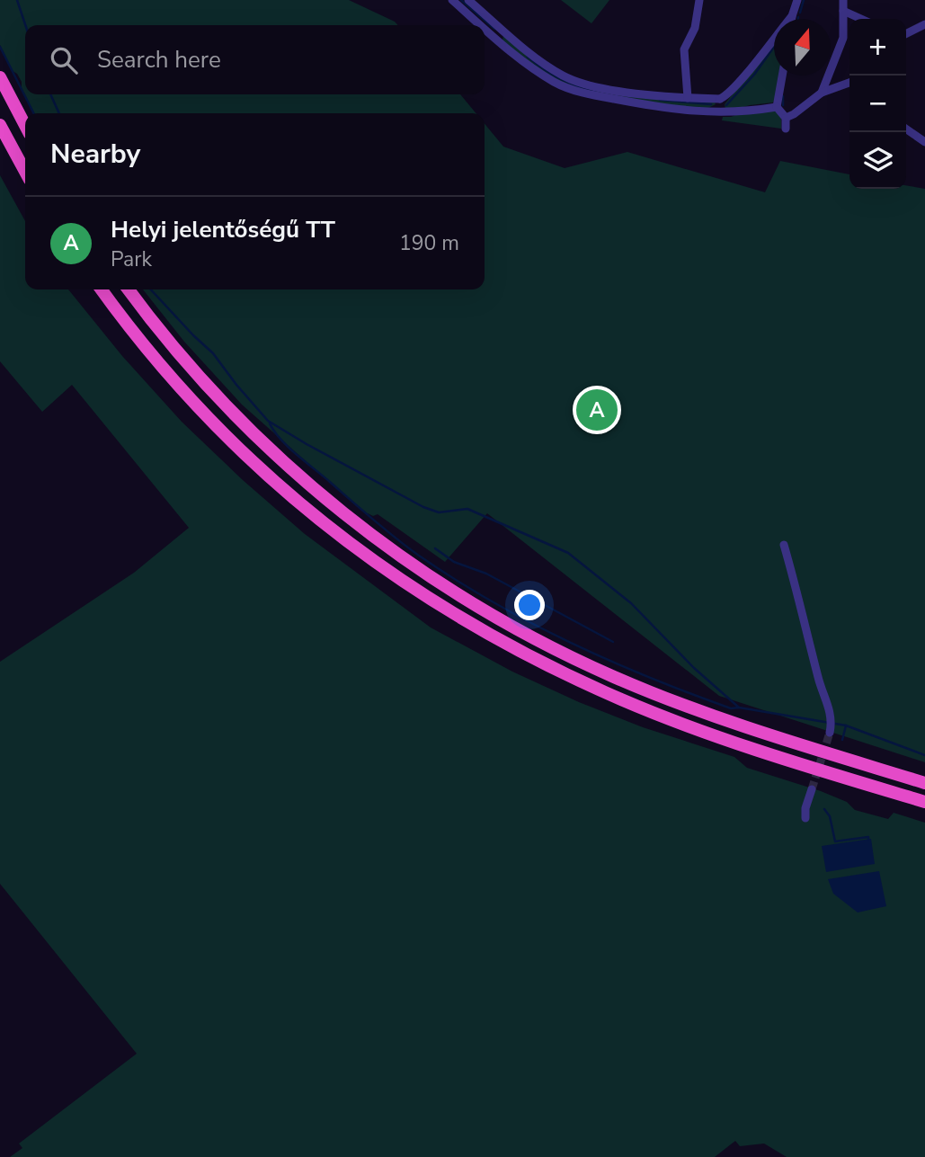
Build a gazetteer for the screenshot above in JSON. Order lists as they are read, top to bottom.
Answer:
{
  "north": "top",
  "page": {
    "map_buttons": ["+", "−"],
    "search": "Search here",
    "heading": "Nearby",
    "list": [
      {
        "mark": "A",
        "name": "Helyi jelentőségű TT",
        "note": "Park",
        "value": "190 m"
      }
    ],
    "pins": "A"
  }
}
